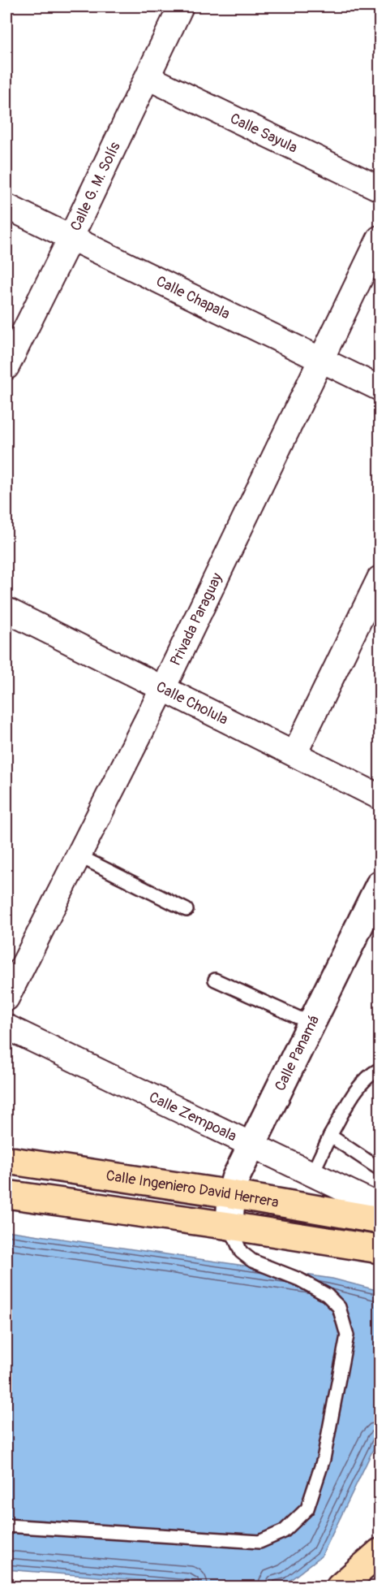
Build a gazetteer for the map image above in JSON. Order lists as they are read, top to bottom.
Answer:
{
  "streets": {
    "main road": ["Calle Ingeniero David Herrera"],
    "street": [
      "Calle Sayula",
      "Calle G. M. Solís",
      "Calle Chapala",
      "Privada Paraguay",
      "Calle Cholula",
      "Calle Panamá",
      "Calle Zempoala"
    ]
  },
  "crossings": [
    ["Calle Sayula", "Calle G. M. Solís"],
    ["Calle G. M. Solís", "Calle Chapala"],
    ["Calle Chapala", "Privada Paraguay"],
    ["Privada Paraguay", "Calle Cholula"],
    ["Calle Panamá", "Calle Zempoala"],
    ["Calle Panamá", "Calle Ingeniero David Herrera"]
  ]
}
